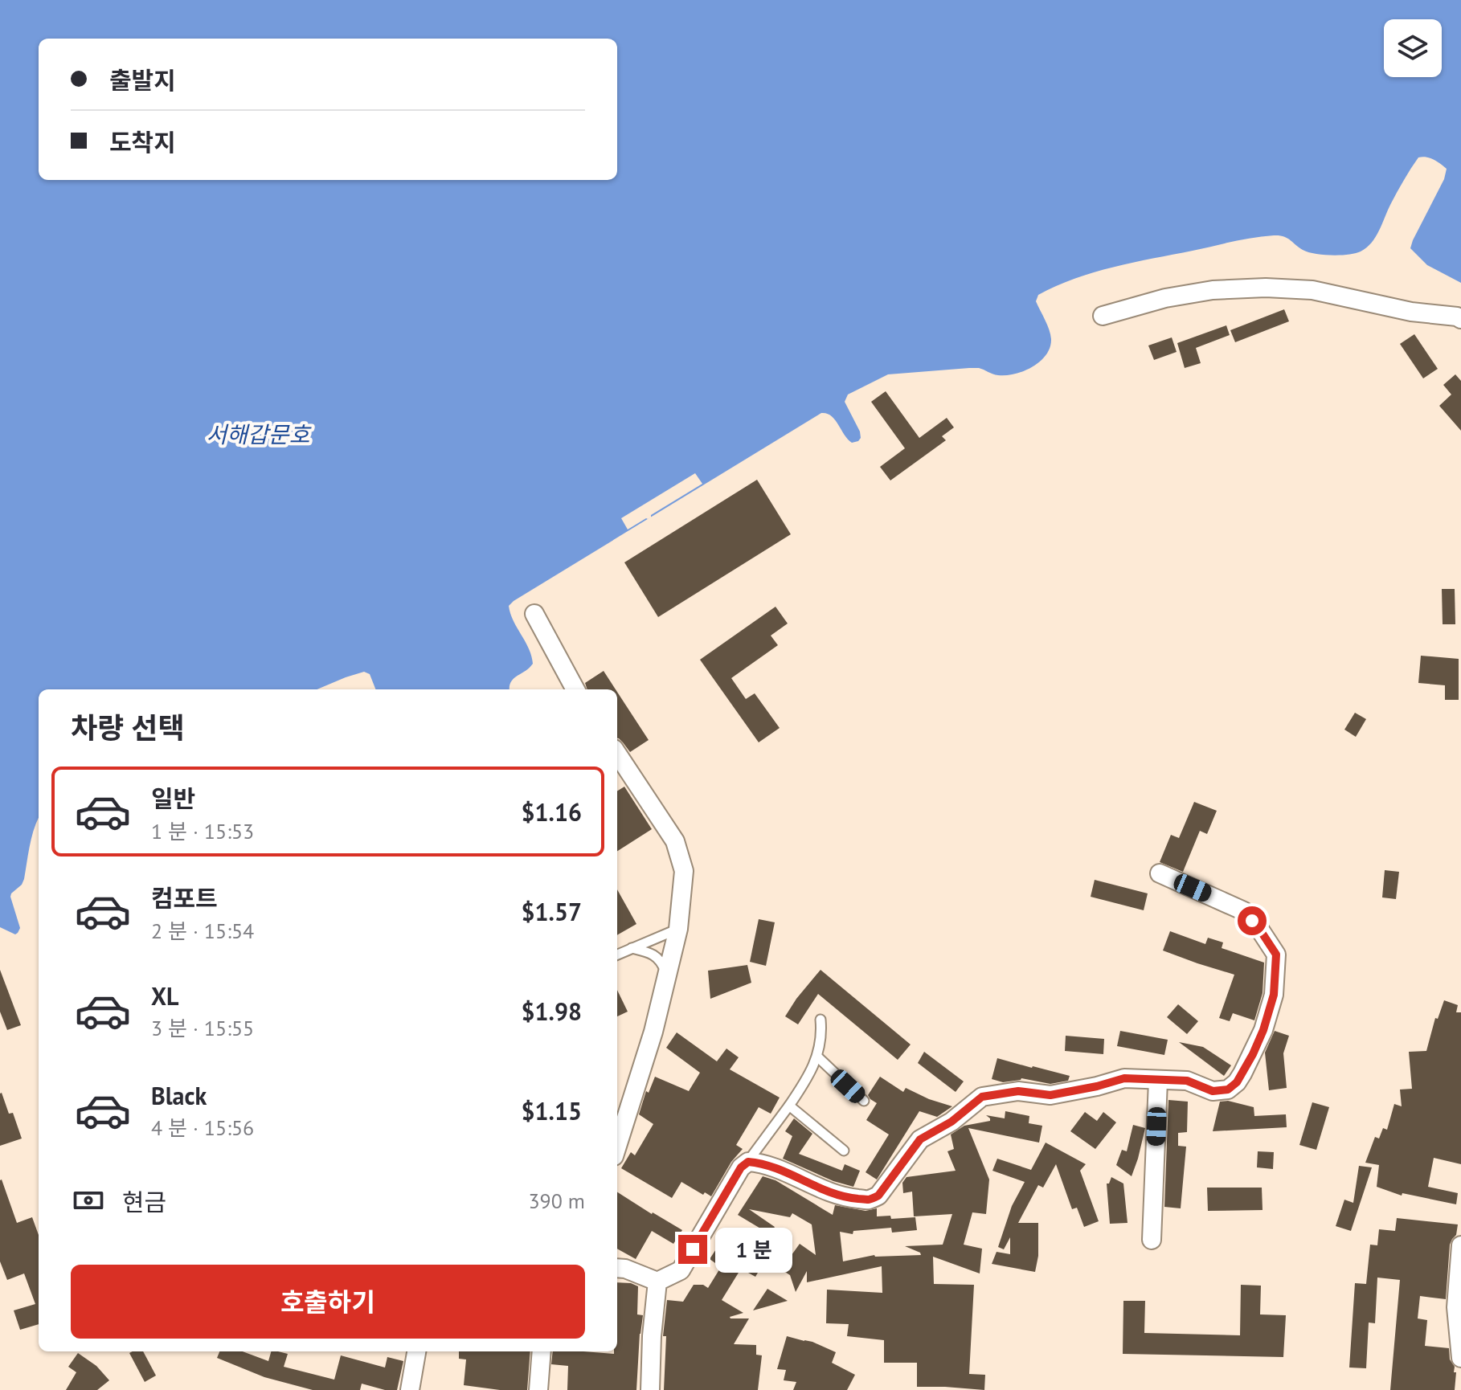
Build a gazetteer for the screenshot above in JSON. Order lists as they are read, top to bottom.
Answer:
{
  "water": ["서해갑문호"],
  "page": {
    "banner": ["출발지", "도착지"],
    "heading": "차량 선택",
    "list": [
      {
        "name": "일반",
        "note": "1 분 · 15:53",
        "value": "$1.16"
      },
      {
        "name": "컴포트",
        "note": "2 분 · 15:54",
        "value": "$1.57"
      },
      {
        "name": "XL",
        "note": "3 분 · 15:55",
        "value": "$1.98"
      },
      {
        "name": "Black",
        "note": "4 분 · 15:56",
        "value": "$1.15"
      }
    ],
    "pay": ["현금", "390 m"],
    "bubble": "1 분",
    "buttons": "호출하기"
  }
}
